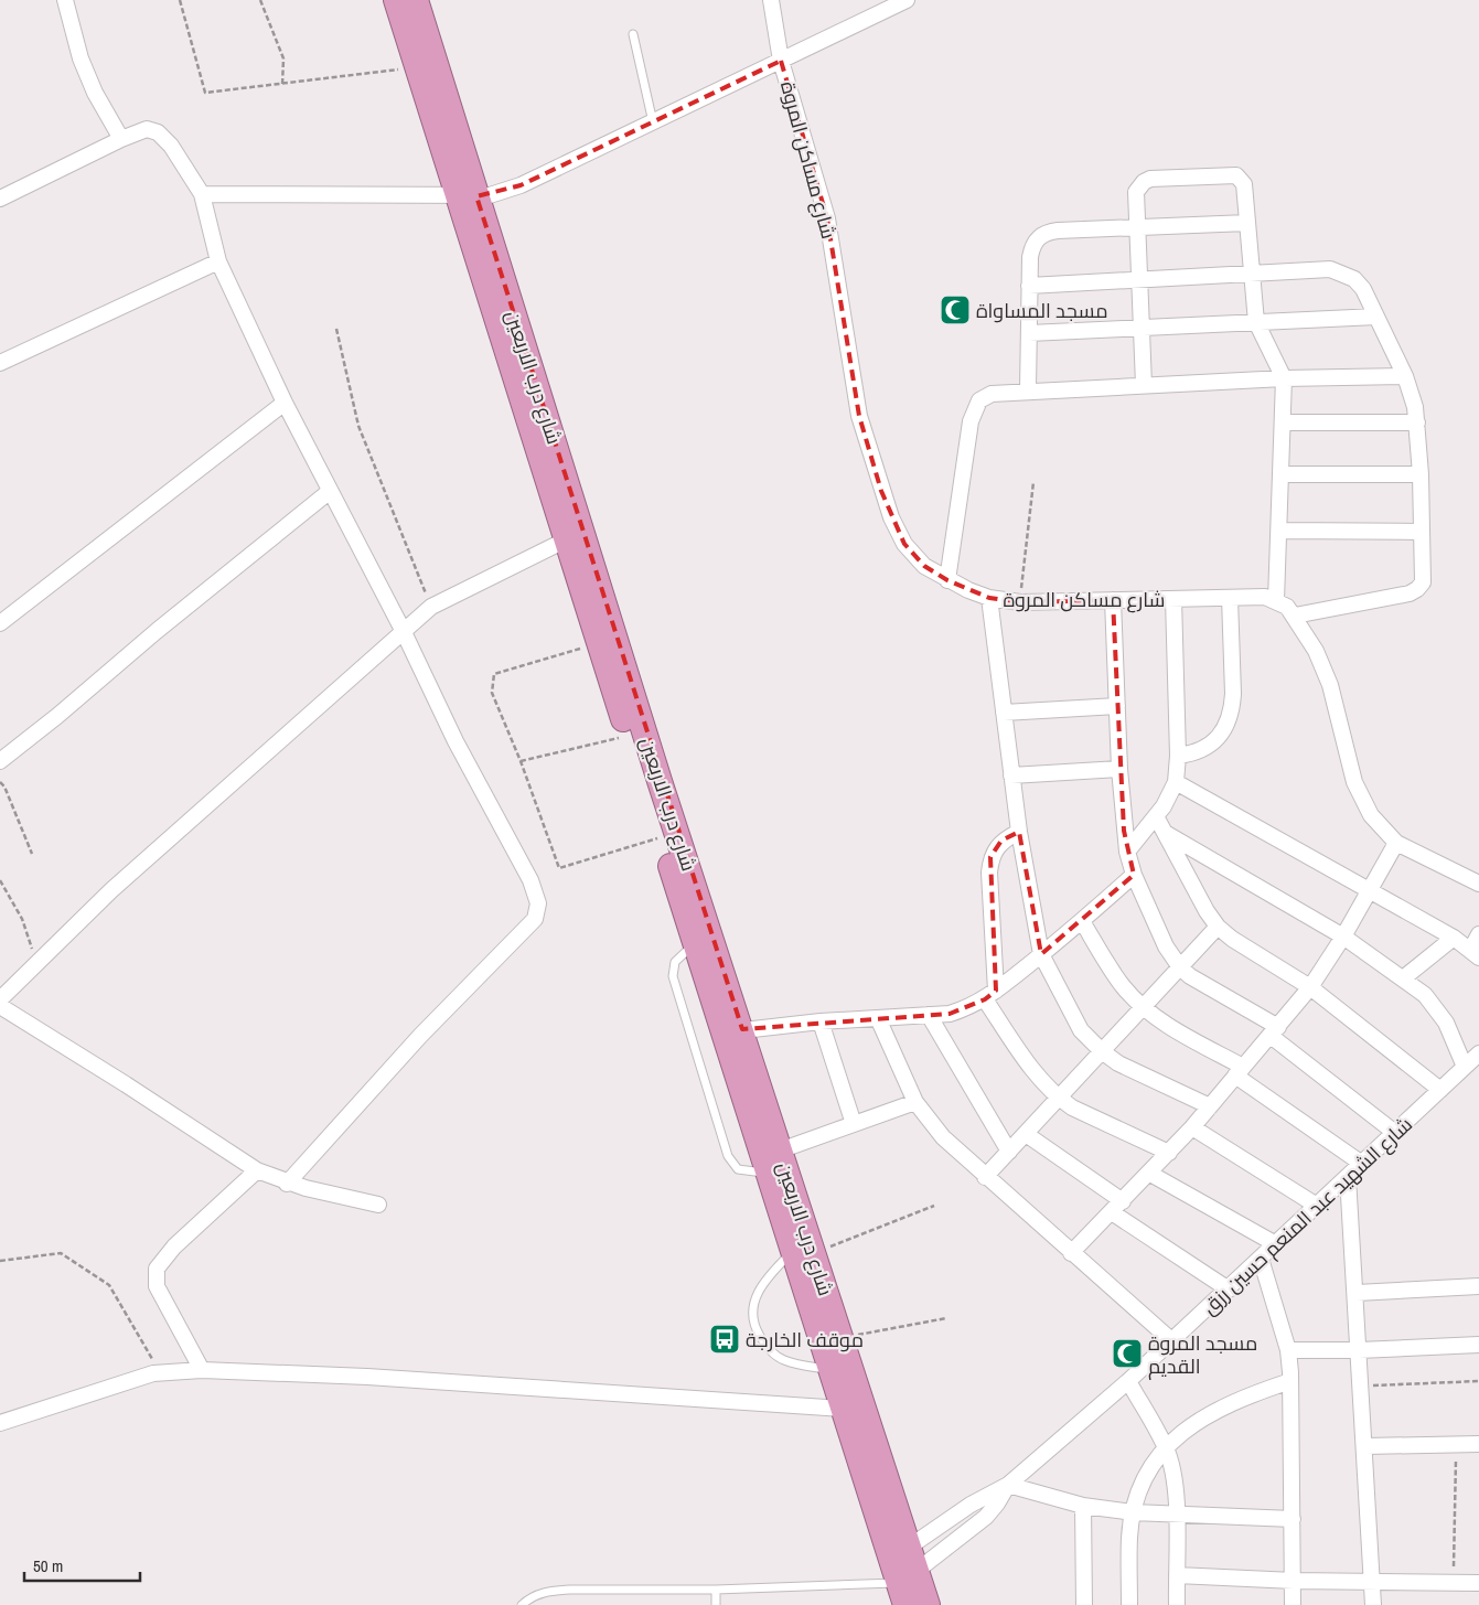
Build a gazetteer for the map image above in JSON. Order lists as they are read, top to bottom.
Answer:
{
  "streets": {
    "highway": ["شارع درب الاربعين"],
    "street": ["شارع مساكن المروة", "شارع الشهيد عبد المنعم حسين رزق"]
  },
  "crossings": [
    ["شارع درب الاربعين", "شارع الشهيد عبد المنعم حسين رزق"]
  ],
  "places": {
    "mosque": ["مسجد المساواة", "مسجد المروة القديم"],
    "bus stop": ["موقف الخارجة"]
  },
  "scale_bar": "50 m"
}
